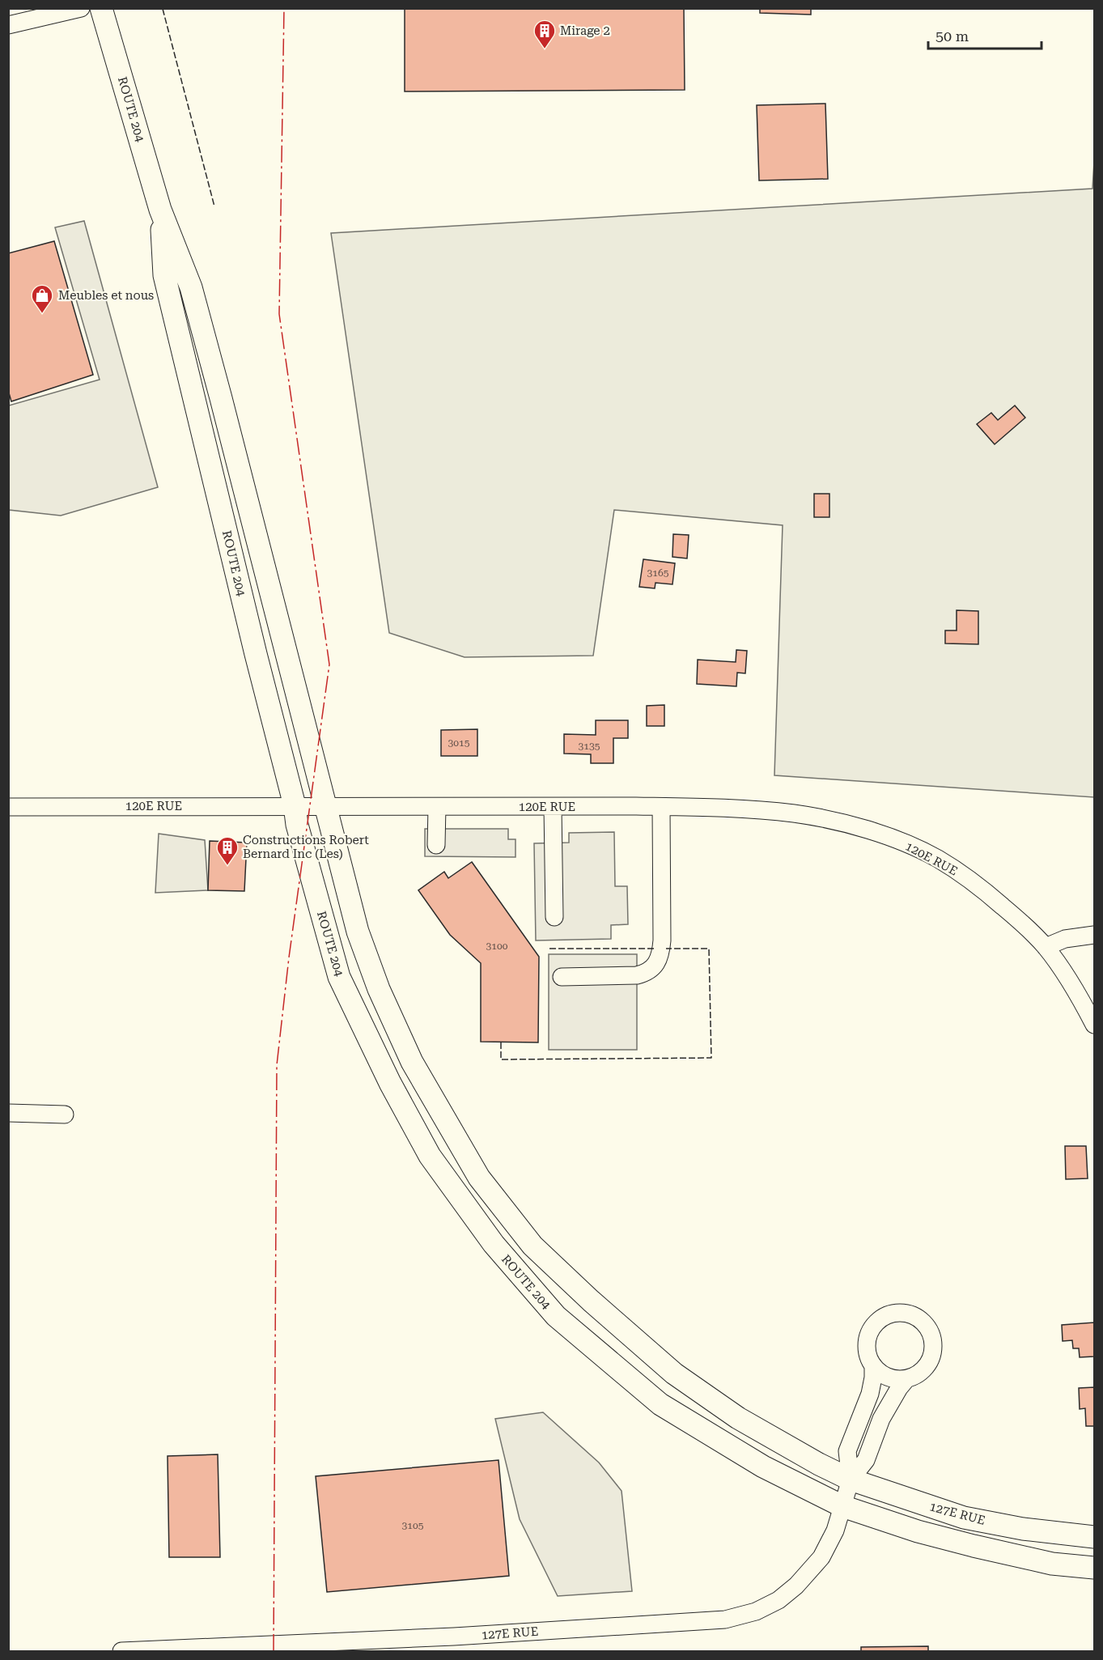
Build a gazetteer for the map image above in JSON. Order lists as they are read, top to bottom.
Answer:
{
  "streets": {
    "main road": ["ROUTE 204", "127E RUE"],
    "street": ["120E RUE"]
  },
  "crossings": [
    ["ROUTE 204", "120E RUE"],
    ["ROUTE 204", "127E RUE"]
  ],
  "places": {
    "building": ["Mirage 2", "Constructions Robert Bernard Inc (Les)"],
    "shop": ["Meubles et nous"]
  },
  "house_numbers": [
    "3165",
    "3015",
    "3135",
    "3100",
    "3105"
  ],
  "scale_bar": "50 m"
}
